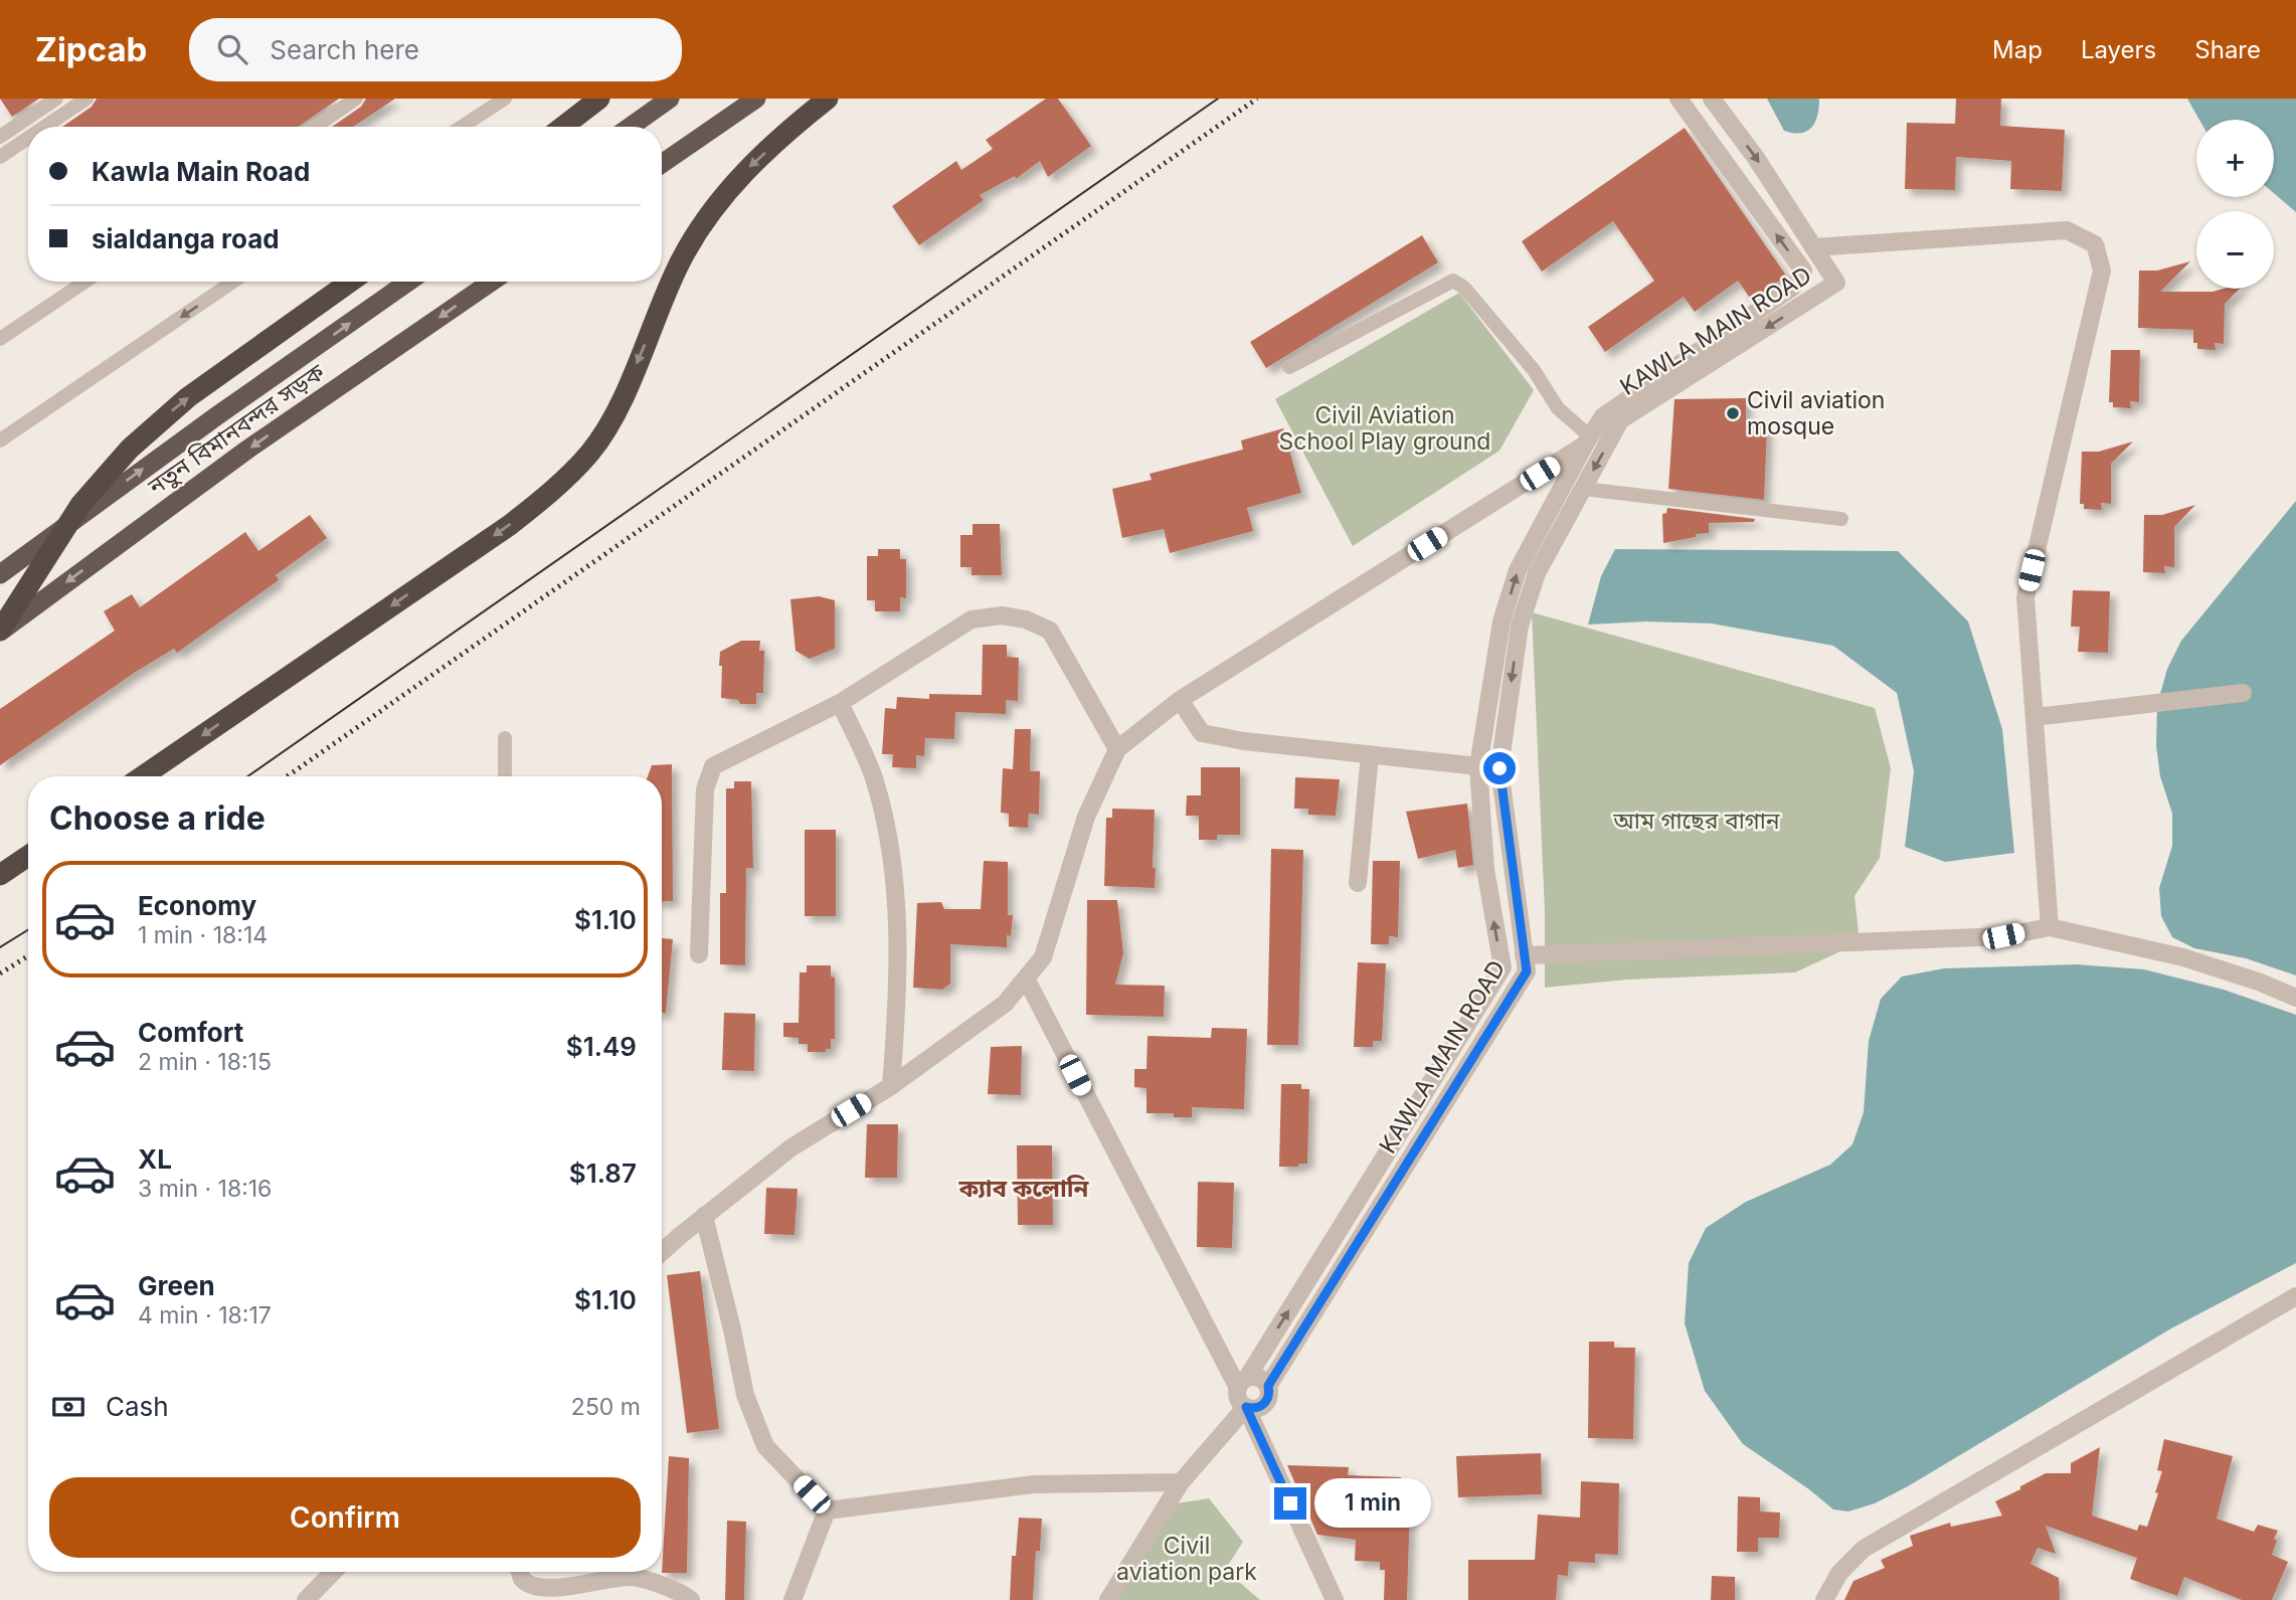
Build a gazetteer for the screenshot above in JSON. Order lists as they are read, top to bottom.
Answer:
{
  "streets": {
    "highway": ["নতুন বিমানবন্দর সড়ক"],
    "street": ["KAWLA MAIN ROAD"]
  },
  "districts": ["ক্যাব কলোনি"],
  "parks": ["Civil Aviation School Play ground", "আম গাছের বাগান", "Civil aviation park"],
  "places": ["Civil aviation mosque"],
  "page": {
    "header": "Zipcab",
    "search": "Search here",
    "nav": ["Map", "Layers", "Share"],
    "map_buttons": ["+", "−"],
    "banner": ["Kawla Main Road", "sialdanga road"],
    "heading": "Choose a ride",
    "list": [
      {
        "name": "Economy",
        "note": "1 min · 18:14",
        "value": "$1.10"
      },
      {
        "name": "Comfort",
        "note": "2 min · 18:15",
        "value": "$1.49"
      },
      {
        "name": "XL",
        "note": "3 min · 18:16",
        "value": "$1.87"
      },
      {
        "name": "Green",
        "note": "4 min · 18:17",
        "value": "$1.10"
      }
    ],
    "pay": ["Cash", "250 m"],
    "buttons": "Confirm",
    "bubble": "1 min"
  }
}
